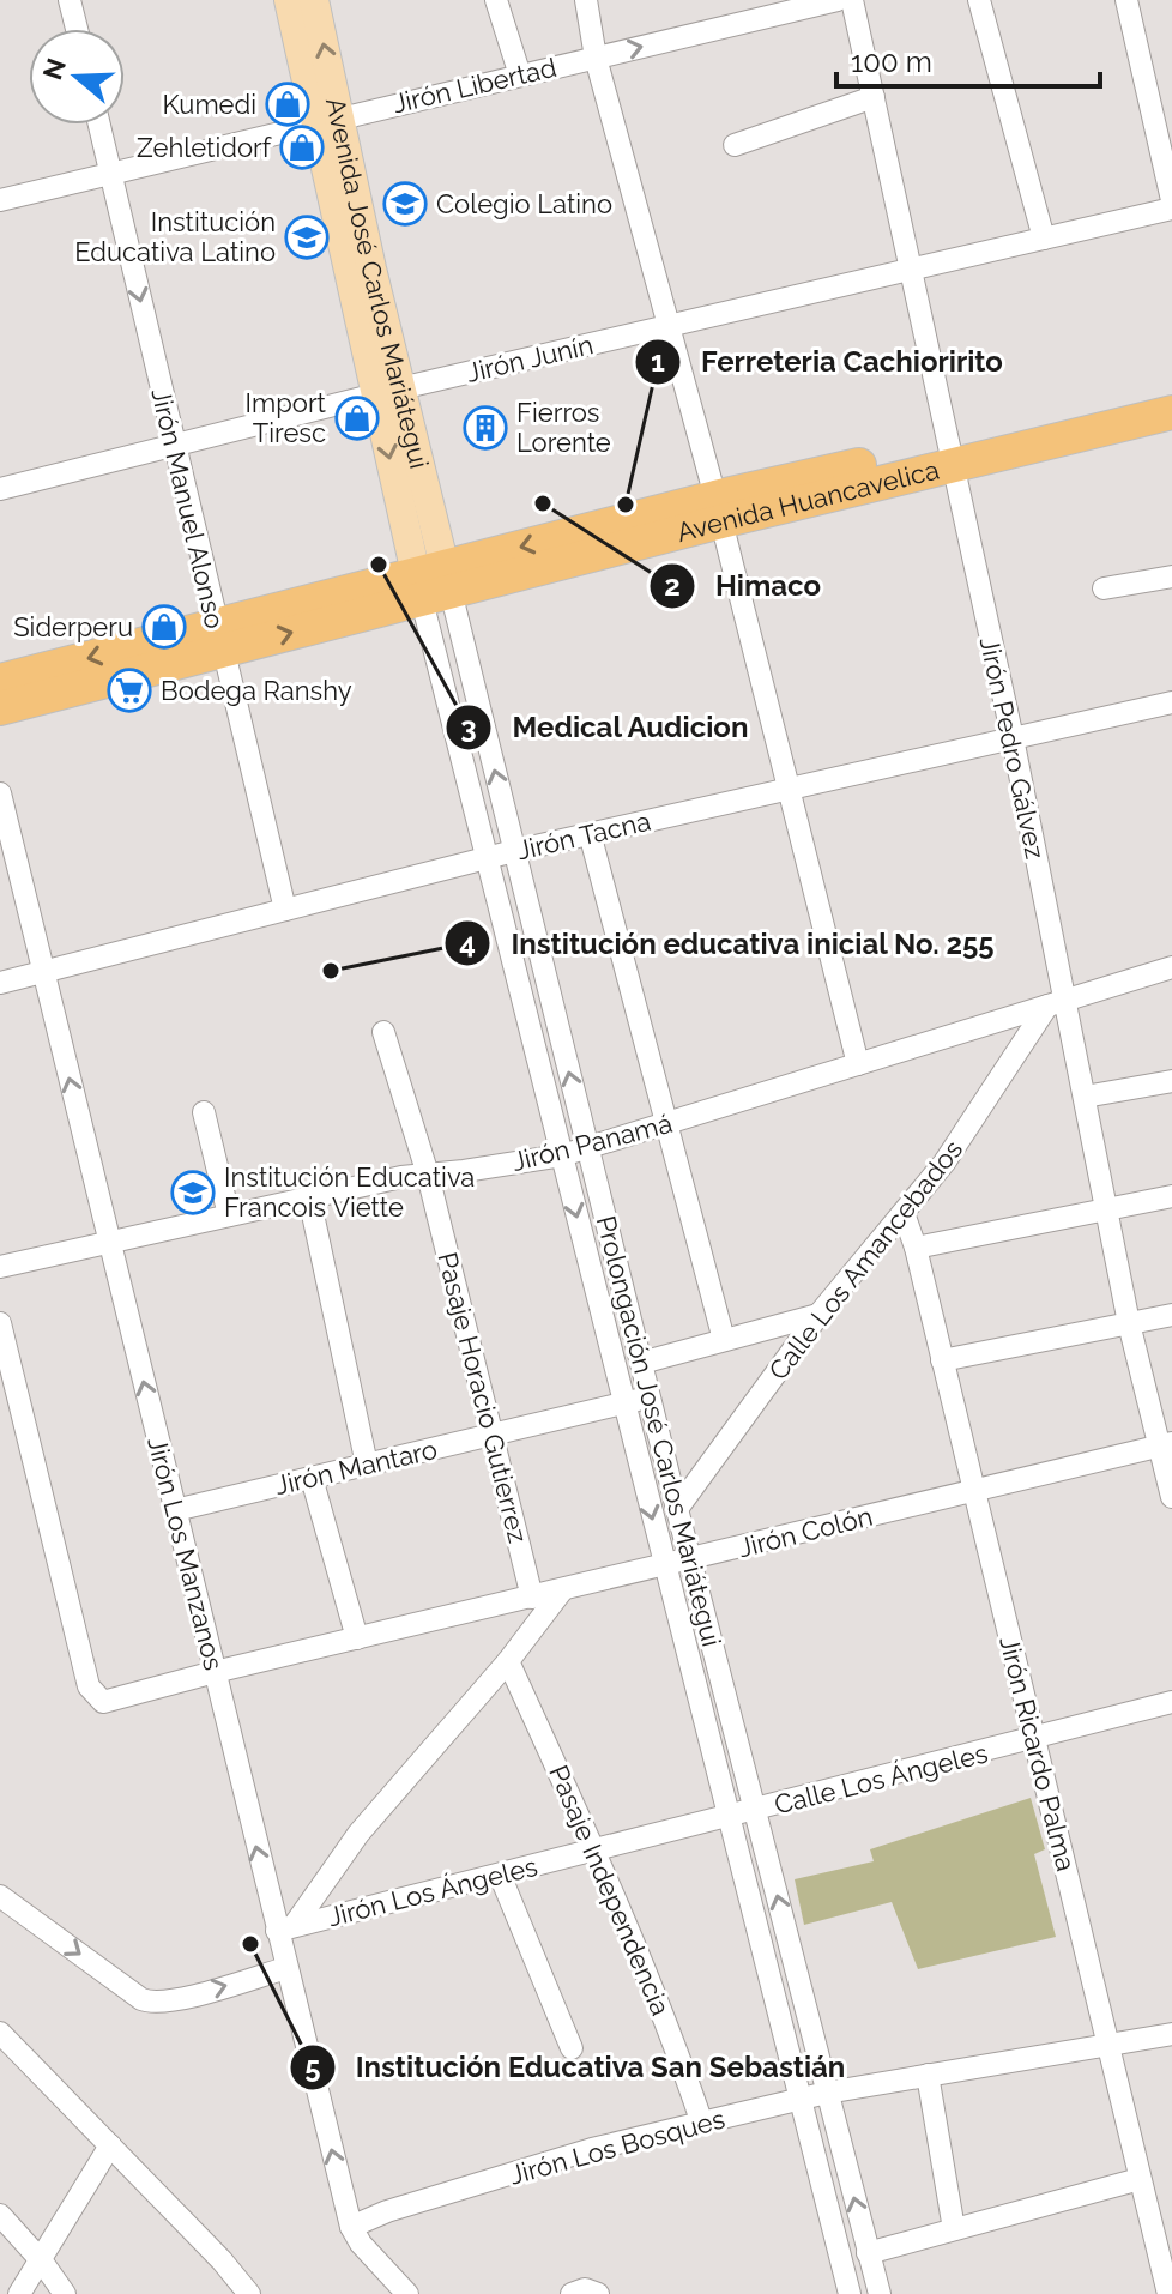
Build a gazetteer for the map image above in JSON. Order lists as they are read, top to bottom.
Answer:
{
  "streets": {
    "highway": ["Avenida Huancavelica"],
    "main road": ["Avenida José Carlos Mariátegui"],
    "street": [
      "Jirón Libertad",
      "Jirón Junín",
      "Jirón Manuel Alonso",
      "Jirón Pedro Gálvez",
      "Jirón Tacna",
      "Jirón Panamá",
      "Calle Los Amancebados",
      "Pasaje Horacio Gutierrez",
      "Prolongación José Carlos Mariátegui",
      "Jirón Mantaro",
      "Jirón Colón",
      "Jirón Los Manzanos",
      "Jirón Ricardo Palma",
      "Calle Los Ángeles",
      "Pasaje Independencia",
      "Jirón Los Ángeles",
      "Jirón Los Bosques"
    ]
  },
  "crossings": [
    ["Jirón Libertad", "Avenida José Carlos Mariátegui"],
    ["Jirón Libertad", "Jirón Manuel Alonso"],
    ["Avenida José Carlos Mariátegui", "Jirón Junín"],
    ["Avenida José Carlos Mariátegui", "Avenida Huancavelica"],
    ["Avenida José Carlos Mariátegui", "Prolongación José Carlos Mariátegui"],
    ["Jirón Junín", "Jirón Manuel Alonso"],
    ["Jirón Junín", "Jirón Pedro Gálvez"],
    ["Avenida Huancavelica", "Jirón Manuel Alonso"],
    ["Avenida Huancavelica", "Jirón Pedro Gálvez"],
    ["Avenida Huancavelica", "Prolongación José Carlos Mariátegui"],
    ["Jirón Manuel Alonso", "Jirón Tacna"],
    ["Jirón Pedro Gálvez", "Jirón Tacna"],
    ["Jirón Pedro Gálvez", "Jirón Panamá"],
    ["Jirón Pedro Gálvez", "Calle Los Amancebados"],
    ["Jirón Pedro Gálvez", "Jirón Colón"],
    ["Jirón Tacna", "Prolongación José Carlos Mariátegui"],
    ["Jirón Tacna", "Jirón Los Manzanos"],
    ["Jirón Panamá", "Calle Los Amancebados"],
    ["Jirón Panamá", "Pasaje Horacio Gutierrez"],
    ["Jirón Panamá", "Prolongación José Carlos Mariátegui"],
    ["Jirón Panamá", "Jirón Los Manzanos"],
    ["Calle Los Amancebados", "Prolongación José Carlos Mariátegui"],
    ["Calle Los Amancebados", "Jirón Ricardo Palma"],
    ["Pasaje Horacio Gutierrez", "Jirón Mantaro"],
    ["Pasaje Horacio Gutierrez", "Jirón Colón"],
    ["Prolongación José Carlos Mariátegui", "Jirón Mantaro"],
    ["Prolongación José Carlos Mariátegui", "Jirón Colón"],
    ["Prolongación José Carlos Mariátegui", "Calle Los Ángeles"],
    ["Prolongación José Carlos Mariátegui", "Jirón Los Ángeles"],
    ["Prolongación José Carlos Mariátegui", "Jirón Los Bosques"],
    ["Jirón Mantaro", "Jirón Los Manzanos"],
    ["Jirón Colón", "Jirón Los Manzanos"],
    ["Jirón Colón", "Jirón Ricardo Palma"],
    ["Jirón Los Manzanos", "Jirón Los Ángeles"],
    ["Jirón Los Manzanos", "Jirón Los Bosques"],
    ["Jirón Ricardo Palma", "Calle Los Ángeles"],
    ["Jirón Ricardo Palma", "Jirón Los Bosques"],
    ["Calle Los Ángeles", "Jirón Los Ángeles"],
    ["Pasaje Independencia", "Jirón Los Ángeles"],
    ["Pasaje Independencia", "Jirón Los Bosques"]
  ],
  "one_way": ["Jirón Los Manzanos"],
  "places": {
    "shop": [
      "Kumedi",
      "Zehletidorf",
      "Import Tiresc",
      "Siderperu"
    ],
    "school or university": ["Colegio Latino", "Institución Educativa Latino", "Institución Educativa Francois Viette"],
    "building": ["Fierros Lorente"],
    "other": [
      "Himaco",
      "Ferreteria Cachioririto",
      "Medical Audicion",
      "Institución educativa inicial No. 255",
      "Institución Educativa San Sebastián"
    ],
    "supermarket": ["Bodega Ranshy"]
  },
  "scale_bar": "100 m",
  "north": "left"
}
